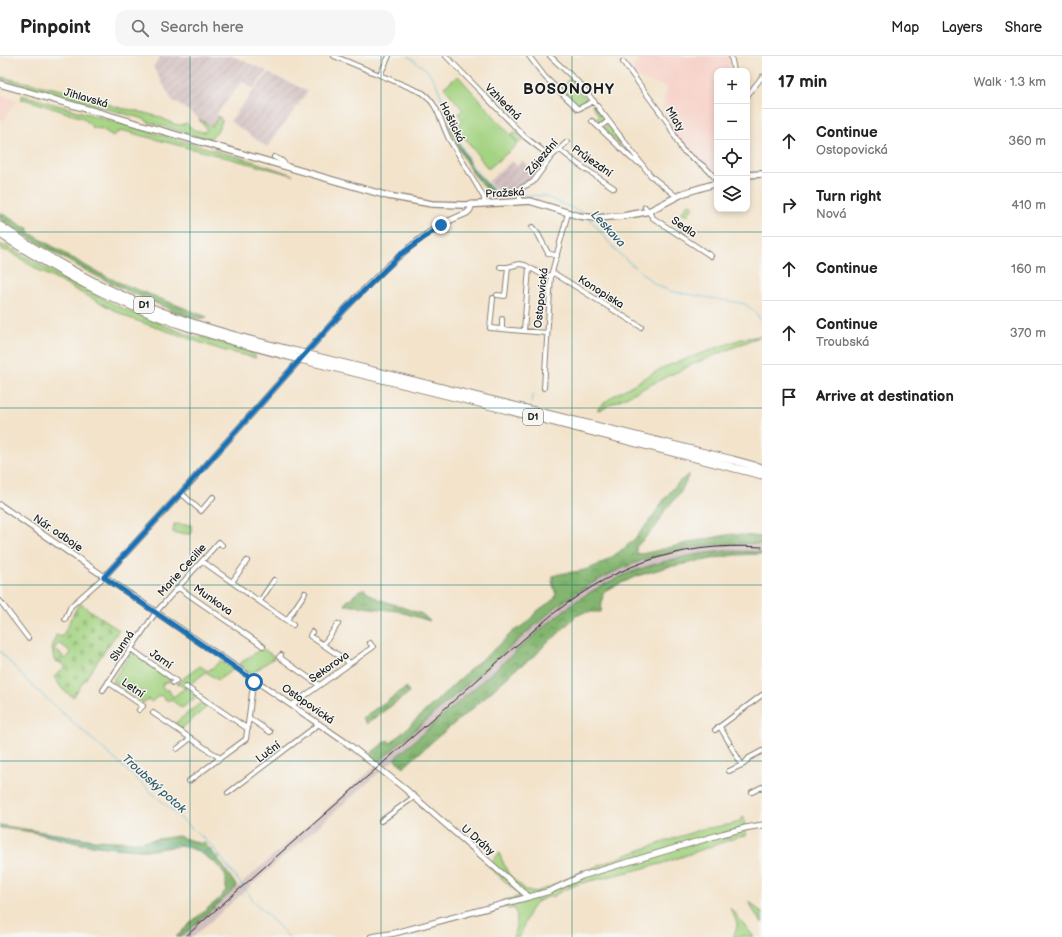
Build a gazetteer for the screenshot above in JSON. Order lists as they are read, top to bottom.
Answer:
{
  "streets": {
    "highway": ["D1"],
    "main road": ["Jihlavská", "Pražská"],
    "street": [
      "Vzhledná",
      "Mlaty",
      "Hoštická",
      "Zájezdní",
      "Průjezdní",
      "Sedla",
      "Konopiska",
      "Ostopovická",
      "Nár. odboje",
      "Marie Cecilie",
      "Munkova",
      "Slunná",
      "Jarní",
      "Sekorova",
      "Letní",
      "Luční",
      "U Dráhy"
    ]
  },
  "crossings": [
    ["Jihlavská", "Pražská"],
    ["Vzhledná", "Zájezdní"],
    ["Hoštická", "Pražská"],
    ["Zájezdní", "Průjezdní"],
    ["Zájezdní", "Pražská"],
    ["Pražská", "Sedla"],
    ["Pražská", "Ostopovická"],
    ["Konopiska", "Ostopovická"],
    ["Ostopovická", "Nár. odboje"],
    ["Ostopovická", "Marie Cecilie"],
    ["Ostopovická", "Slunná"],
    ["Ostopovická", "Sekorova"],
    ["Ostopovická", "Luční"],
    ["Ostopovická", "U Dráhy"],
    ["Marie Cecilie", "Munkova"],
    ["Marie Cecilie", "Slunná"],
    ["Slunná", "Jarní"],
    ["Slunná", "Letní"]
  ],
  "districts": ["BOSONOHY"],
  "water": ["Leskava", "Troubský potok"],
  "page": {
    "header": "Pinpoint",
    "search": "Search here",
    "nav": ["Map", "Layers", "Share"],
    "heading": ["17 min", "Walk · 1.3 km"],
    "map_buttons": ["+", "−"],
    "list": [
      ["Continue", "Ostopovická", "360 m"],
      ["Turn right", "Nová", "410 m"],
      ["Continue", "160 m"],
      ["Continue", "Troubská", "370 m"],
      "Arrive at destination"
    ]
  }
}
